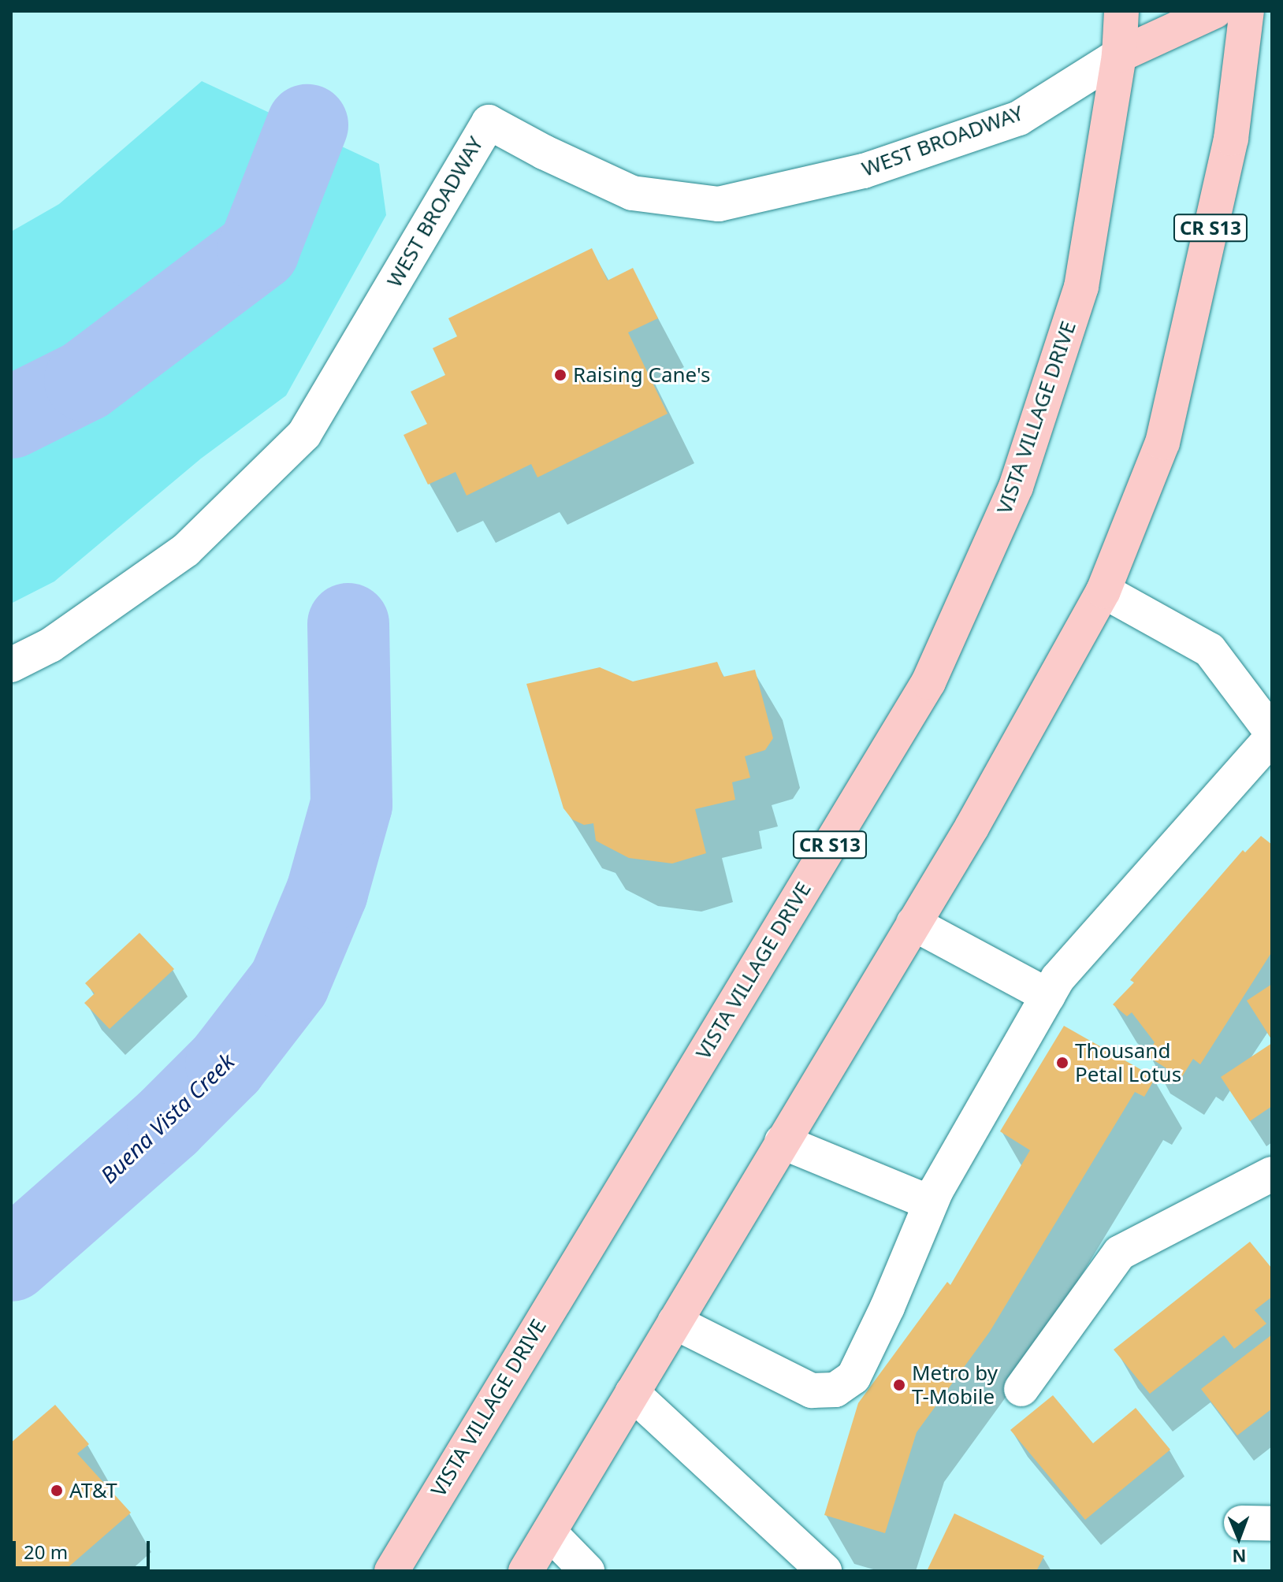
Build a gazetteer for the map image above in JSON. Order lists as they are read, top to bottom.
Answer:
{
  "streets": {
    "main road": ["CR S13", "VISTA VILLAGE DRIVE"],
    "street": ["WEST BROADWAY"]
  },
  "crossings": [
    ["WEST BROADWAY", "VISTA VILLAGE DRIVE"]
  ],
  "water": ["Buena Vista Creek"],
  "places": [
    "Raising Cane's",
    "Thousand Petal Lotus",
    "Metro by T-Mobile",
    "AT&T"
  ],
  "scale_bar": "20 m",
  "north": "bottom"
}
